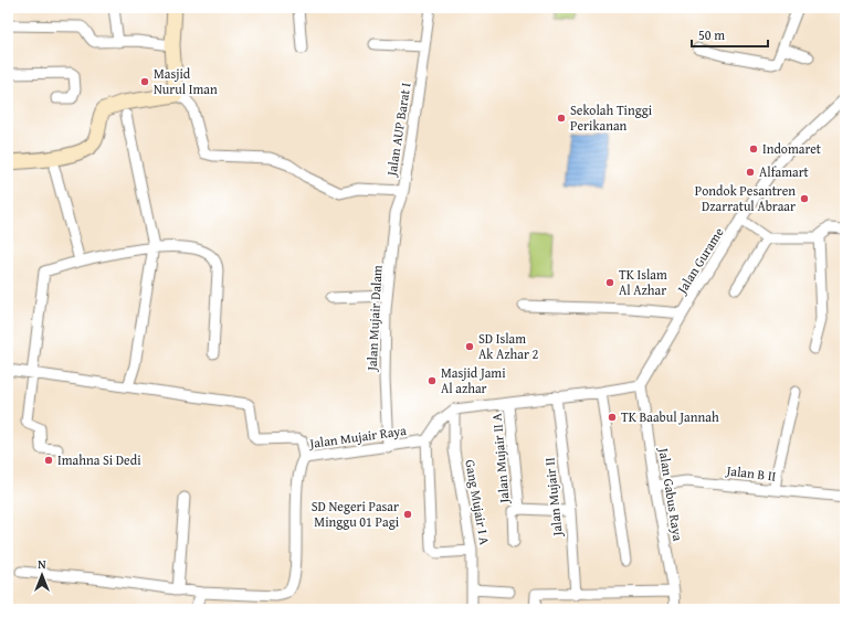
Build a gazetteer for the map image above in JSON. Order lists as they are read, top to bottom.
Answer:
{
  "streets": {
    "street": [
      "Jalan AUP Barat I",
      "Jalan Gurame",
      "Jalan Mujair Dalam",
      "Jalan Mujair Raya",
      "Jalan Mujair II A",
      "Jalan B II",
      "Jalan Gabus Raya",
      "Jalan Mujair II",
      "Gang Mujair I A"
    ]
  },
  "crossings": [
    ["Jalan AUP Barat I", "Jalan Mujair Dalam"],
    ["Jalan Gurame", "Jalan Gabus Raya"],
    ["Jalan Mujair Dalam", "Jalan Mujair Raya"],
    ["Jalan Mujair Raya", "Gang Mujair I A"],
    ["Jalan B II", "Jalan Gabus Raya"]
  ],
  "places": [
    "Masjid Nurul Iman",
    "Sekolah Tinggi Perikanan",
    "Indomaret",
    "Alfamart",
    "Pondok Pesantren Dzarratul Abraar",
    "TK Islam Al Azhar",
    "SD Islam Ak Azhar 2",
    "Masjid Jami Al azhar",
    "TK Baabul Jannah",
    "Imahna Si Dedi",
    "SD Negeri Pasar Minggu 01 Pagi"
  ],
  "scale_bar": "50 m",
  "north": "top"
}
